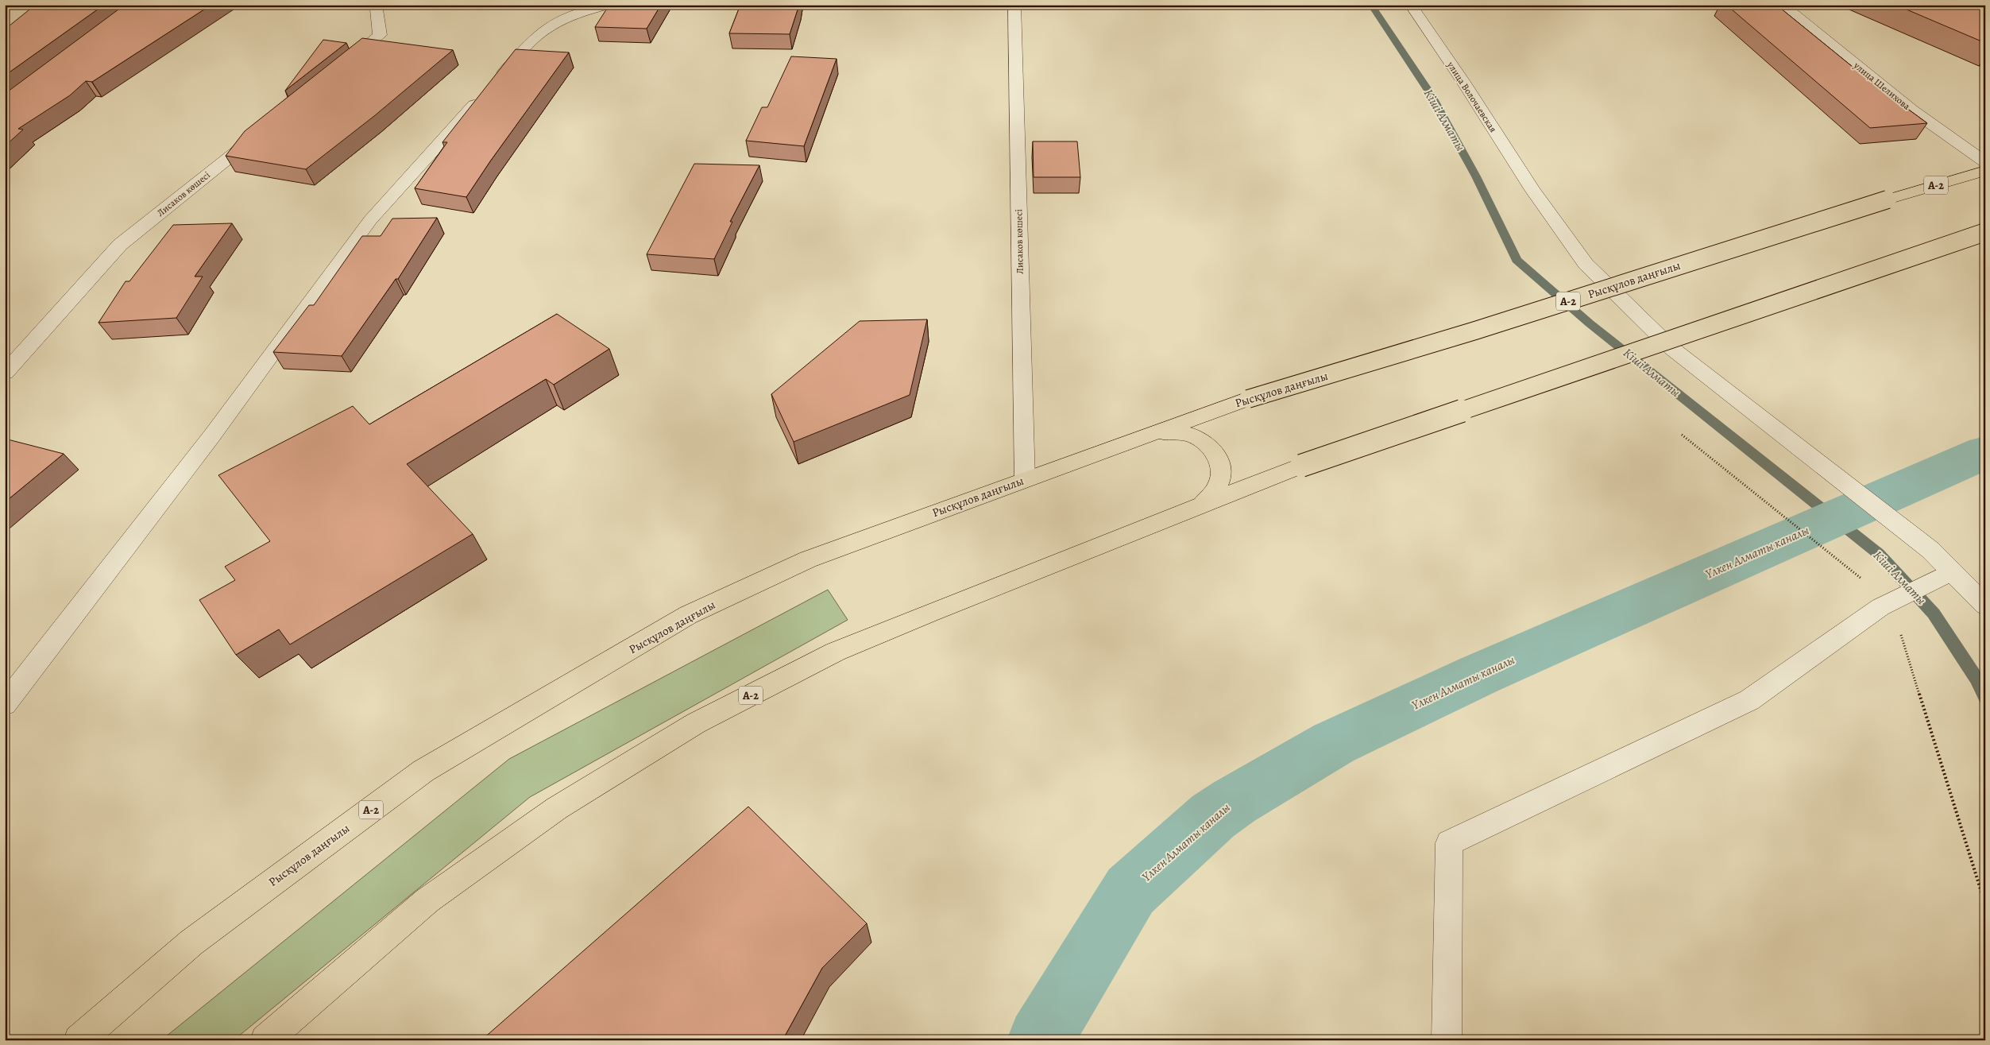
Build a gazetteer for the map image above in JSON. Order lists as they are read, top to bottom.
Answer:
{
  "streets": {
    "main road": ["A-2", "Рысқұлов даңғылы"],
    "street": ["улица Шелихова", "улица Волочаевская", "Лисаков көшесі"]
  },
  "crossings": [
    ["Лисаков көшесі", "Рысқұлов даңғылы"]
  ],
  "water": ["Кіші Алматы", "Үлкен Алматы каналы"]
}
